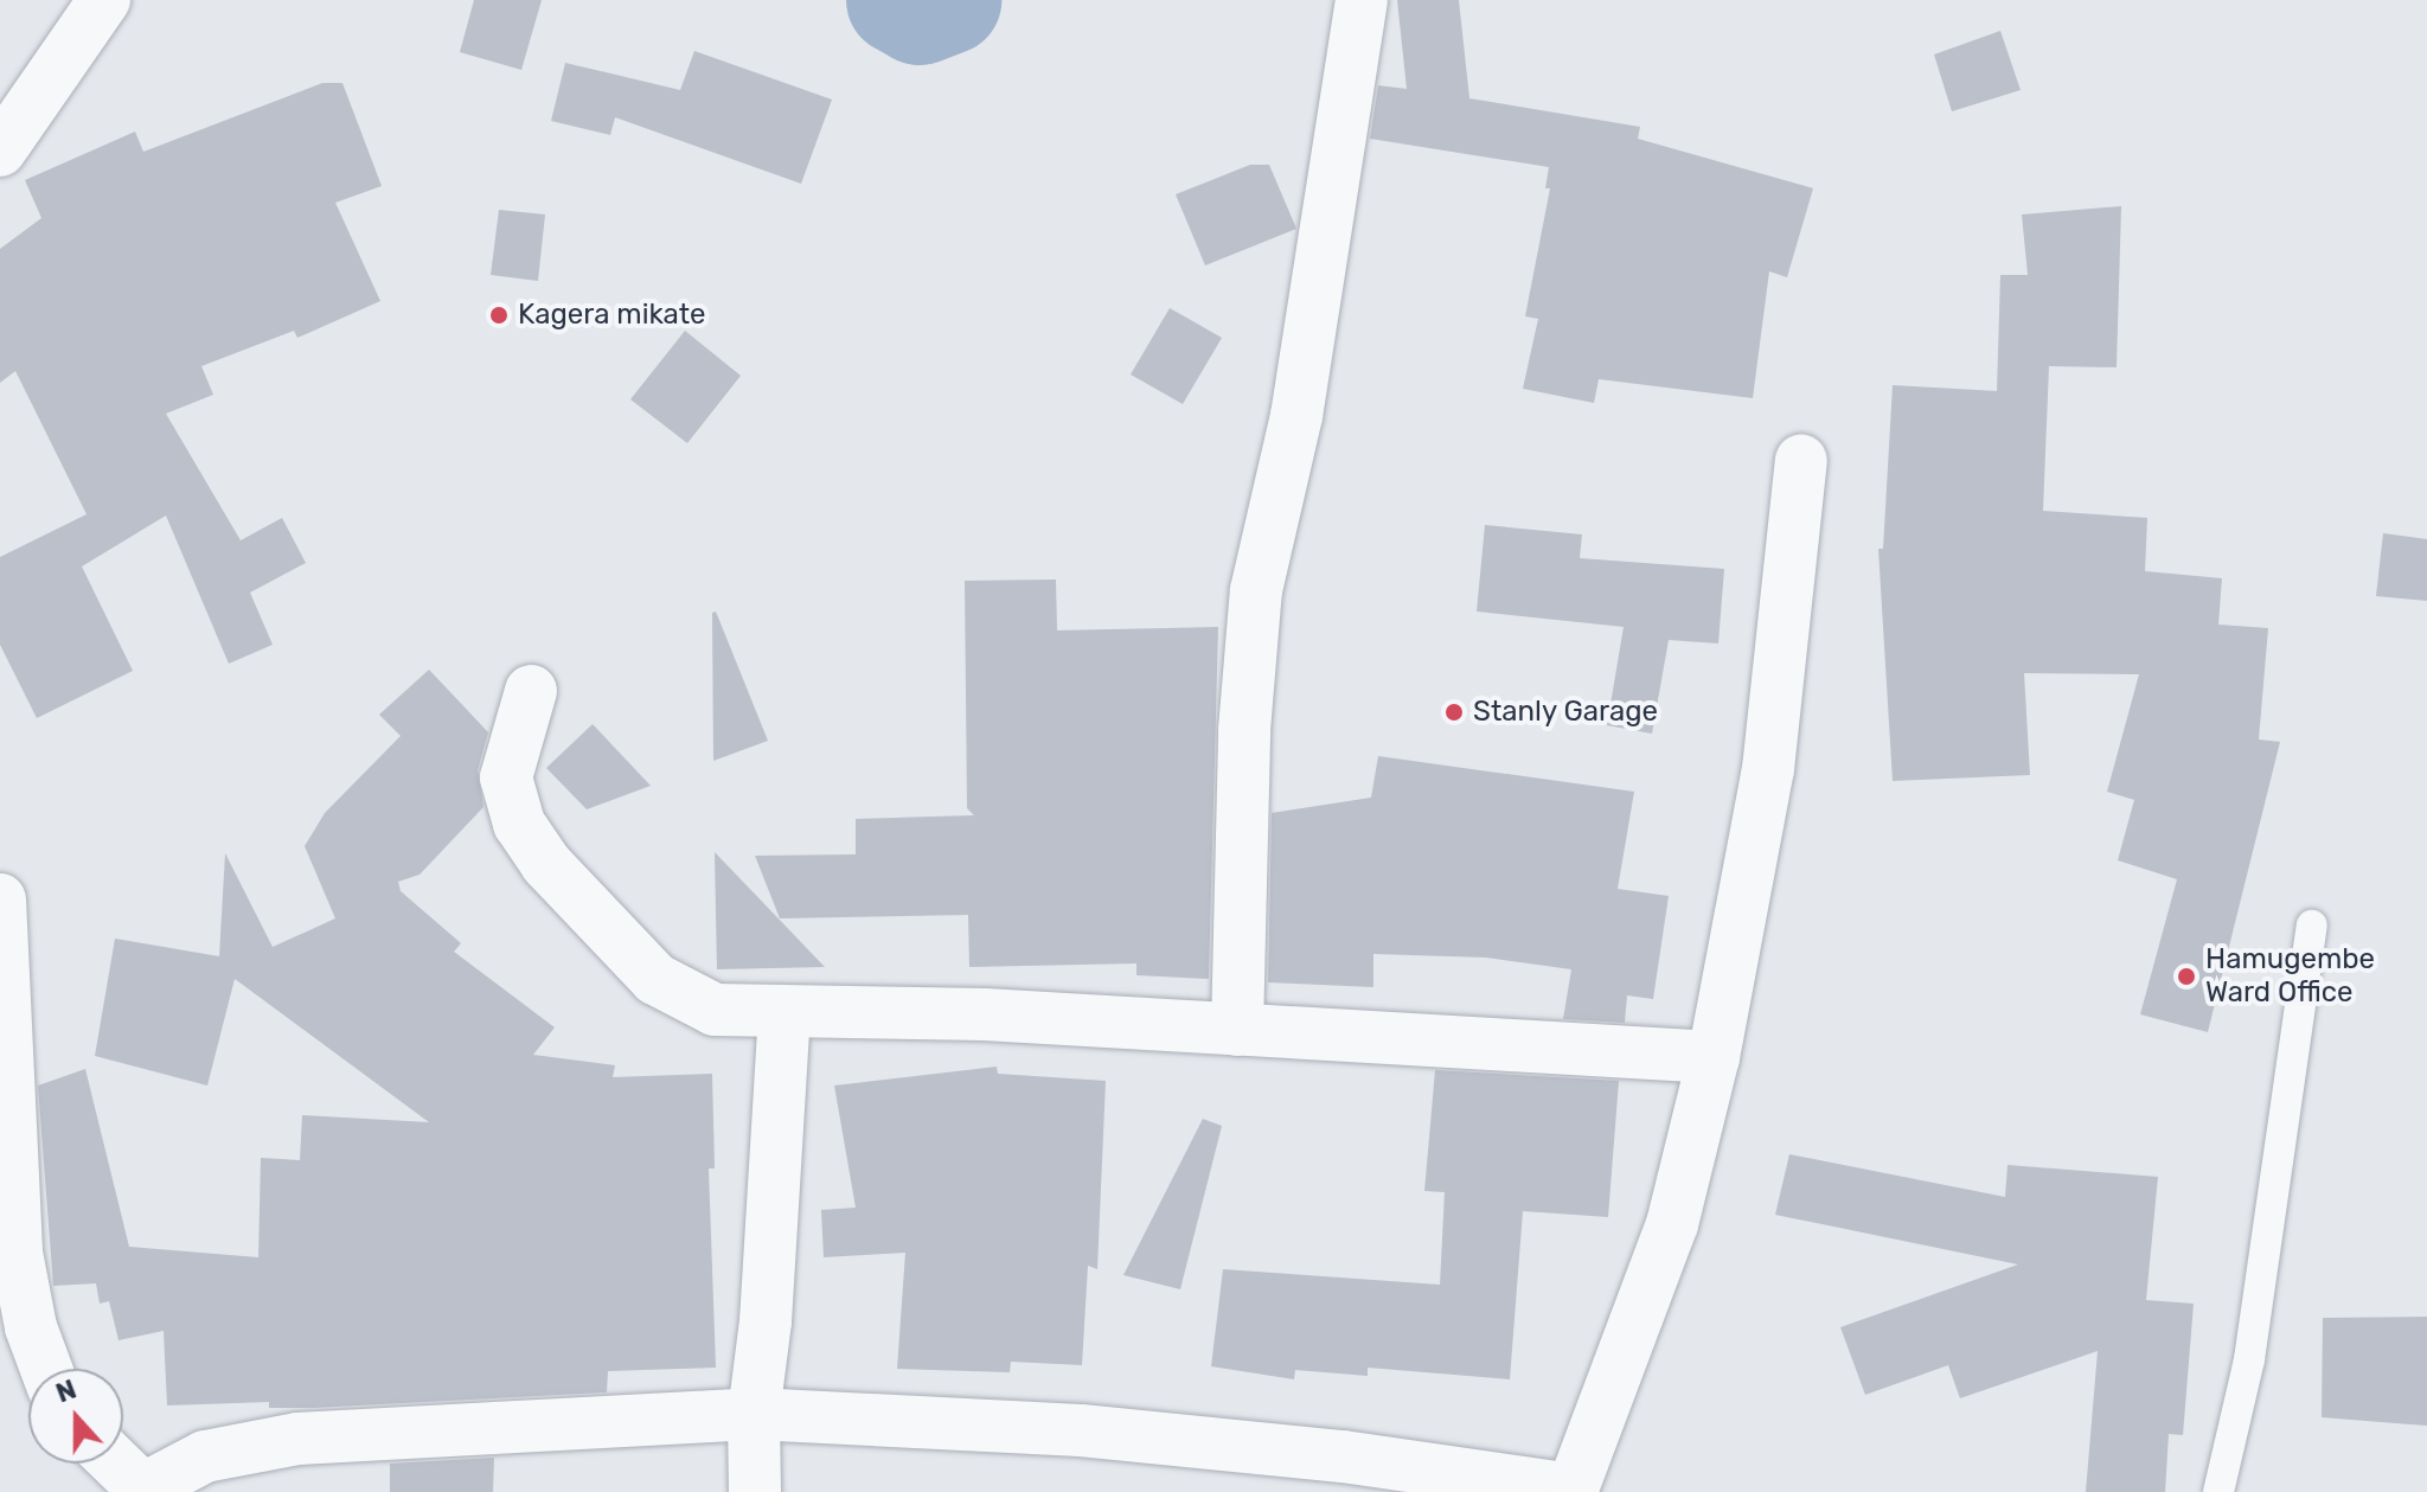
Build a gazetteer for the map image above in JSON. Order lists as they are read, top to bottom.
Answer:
{
  "places": ["Kagera mikate", "Stanly Garage", "Hamugembe Ward Office"],
  "north": "top"
}
